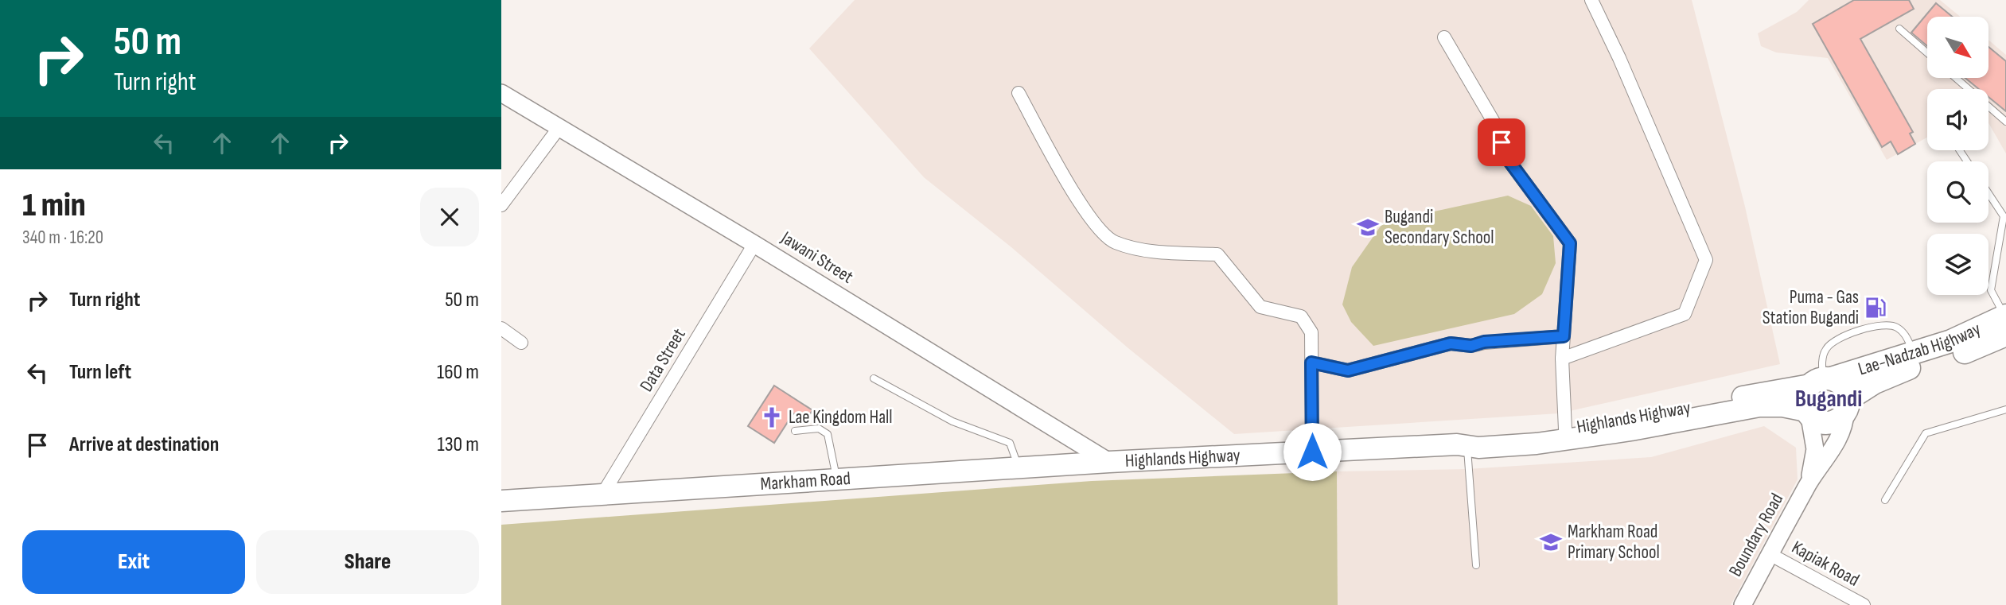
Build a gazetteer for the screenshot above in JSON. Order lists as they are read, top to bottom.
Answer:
{
  "streets": {
    "highway": ["Lae-Nadzab Highway"],
    "main road": ["Highlands Highway", "Markham Road"],
    "street": [
      "Jawani Street",
      "Data Street",
      "Boundary Road",
      "Kapiak Road"
    ]
  },
  "crossings": [
    ["Jawani Street", "Data Street"],
    ["Jawani Street", "Highlands Highway"],
    ["Jawani Street", "Markham Road"],
    ["Lae-Nadzab Highway", "Highlands Highway"],
    ["Data Street", "Markham Road"],
    ["Highlands Highway", "Markham Road"],
    ["Boundary Road", "Kapiak Road"]
  ],
  "districts": ["Bugandi"],
  "places": {
    "school or university": ["Bugandi Secondary School", "Markham Road Primary School"],
    "fuel station": ["Puma - Gas Station Bugandi"],
    "church": ["Lae Kingdom Hall"]
  },
  "north": "bottom right",
  "page": {
    "turn": ["50 m", "Turn right"],
    "heading": ["1 min", "340 m · 16:20"],
    "list": [
      {
        "name": "Turn right",
        "value": "50 m"
      },
      {
        "name": "Turn left",
        "value": "160 m"
      },
      {
        "name": "Arrive at destination",
        "value": "130 m"
      }
    ],
    "buttons": ["Exit", "Share"]
  }
}
